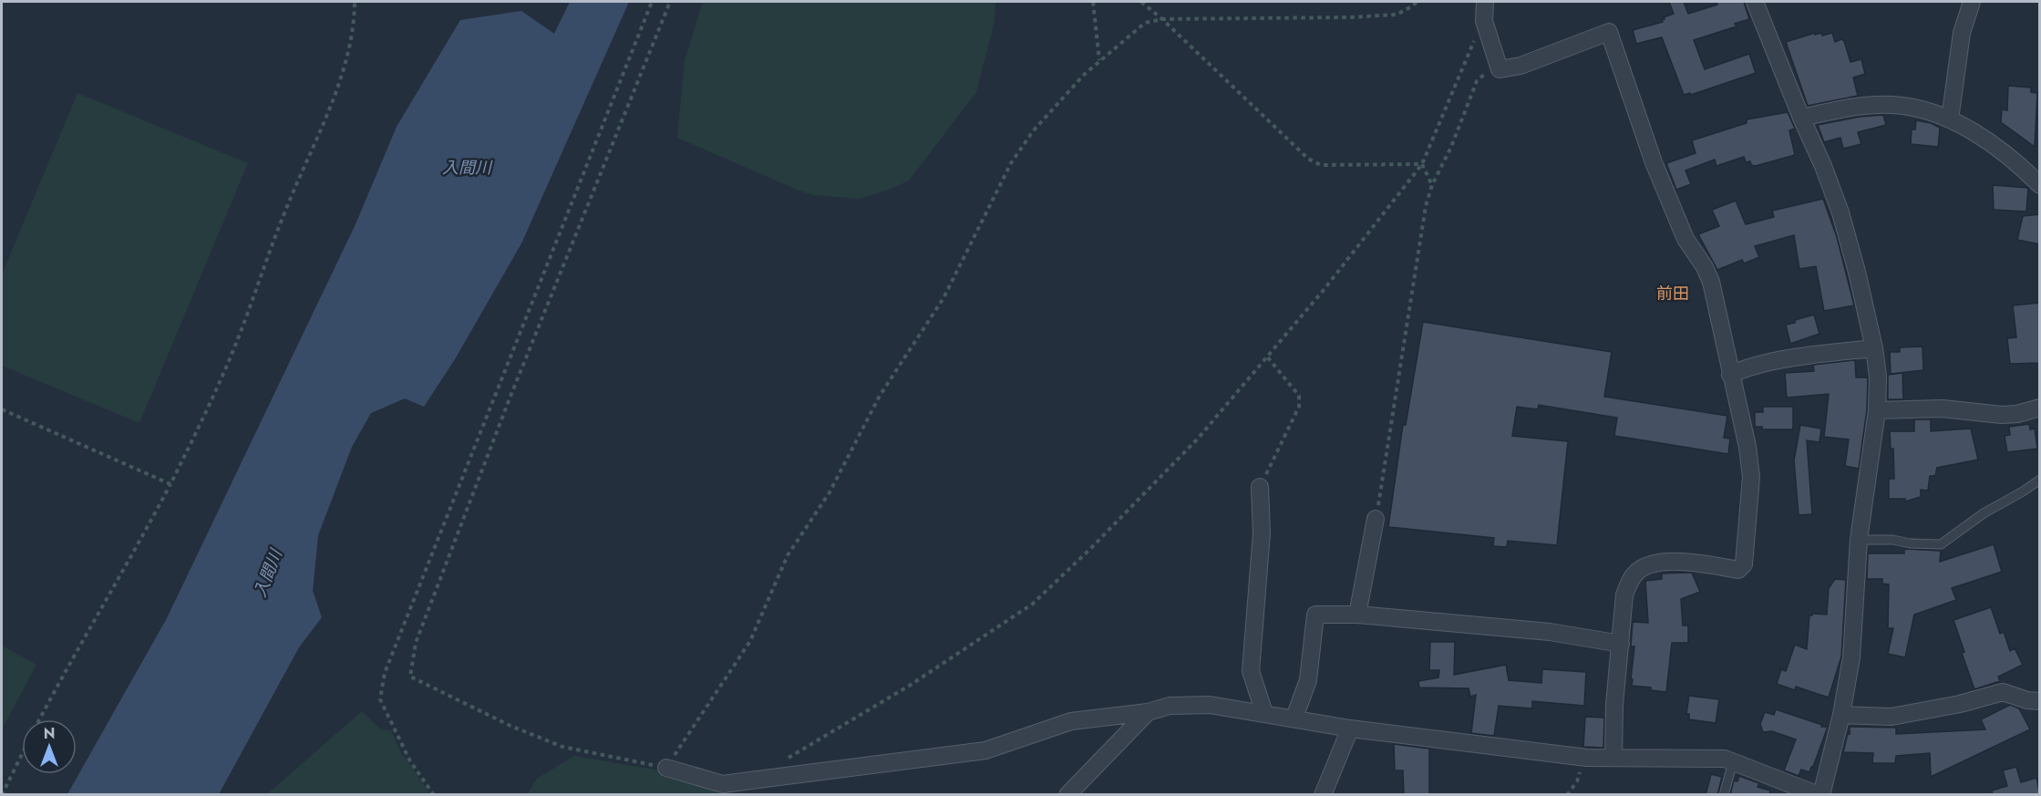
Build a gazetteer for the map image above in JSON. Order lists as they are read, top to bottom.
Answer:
{
  "districts": ["前田"],
  "water": ["入間川"],
  "north": "top"
}
